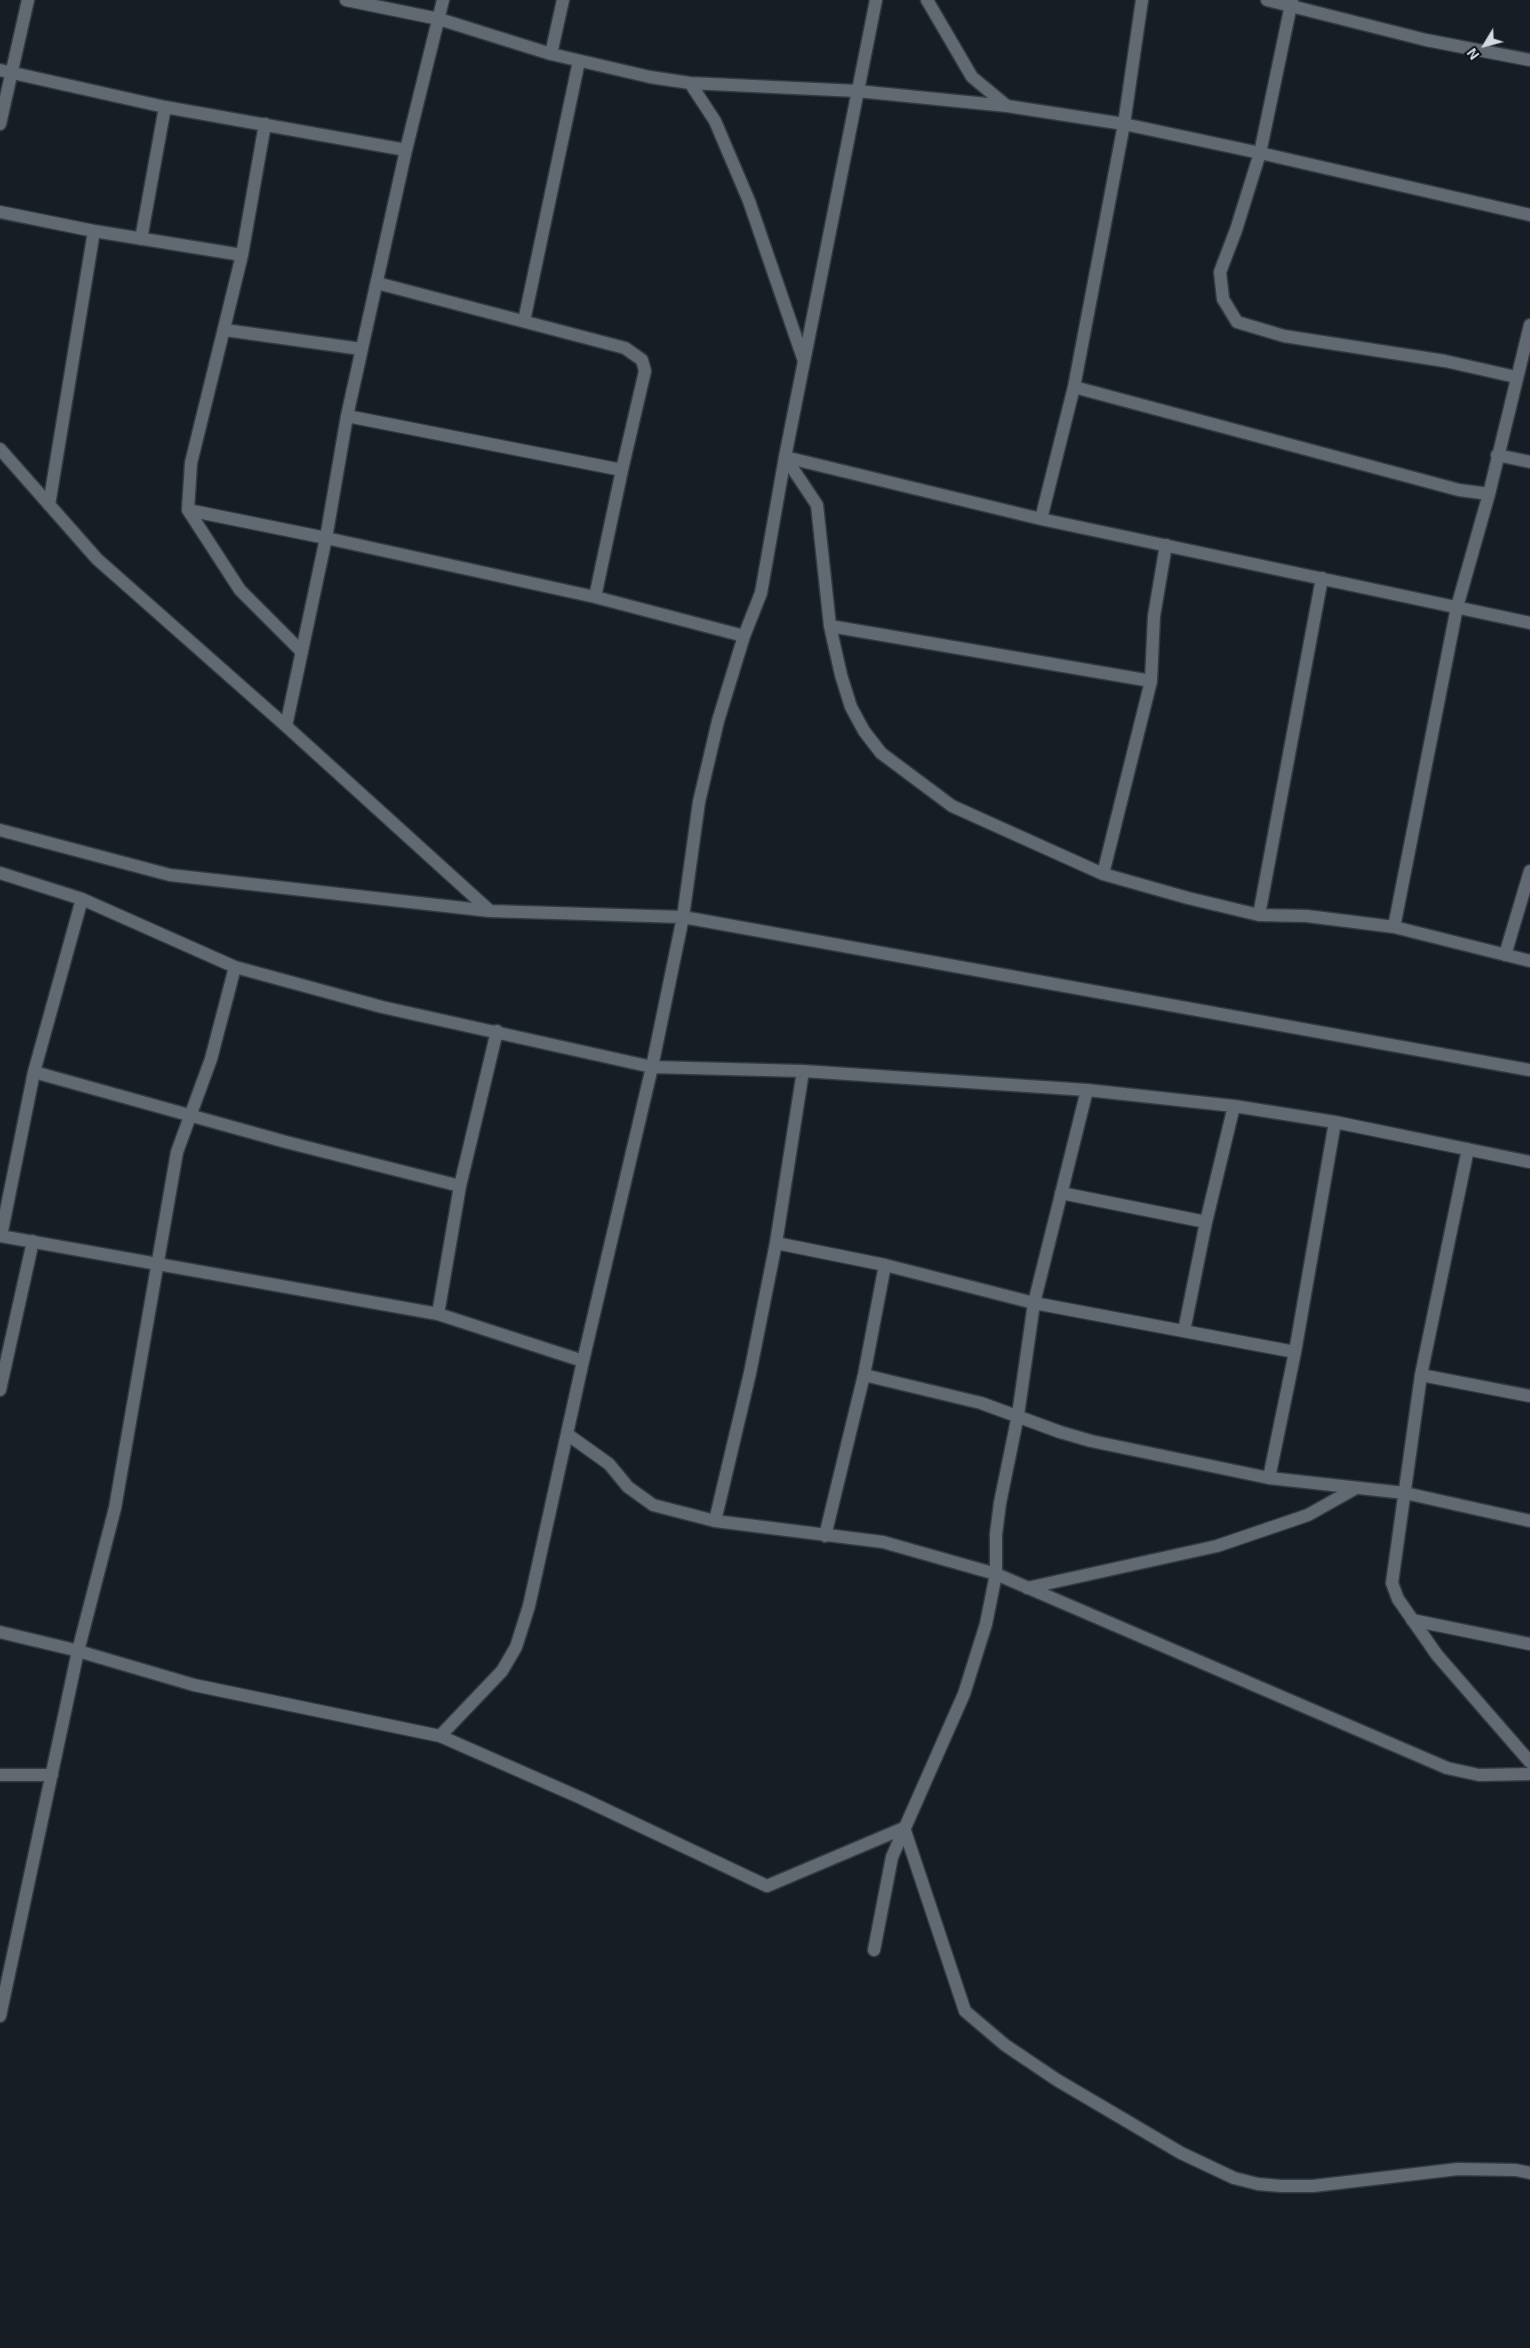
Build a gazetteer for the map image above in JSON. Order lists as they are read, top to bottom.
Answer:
{
  "north": "bottom left"
}
